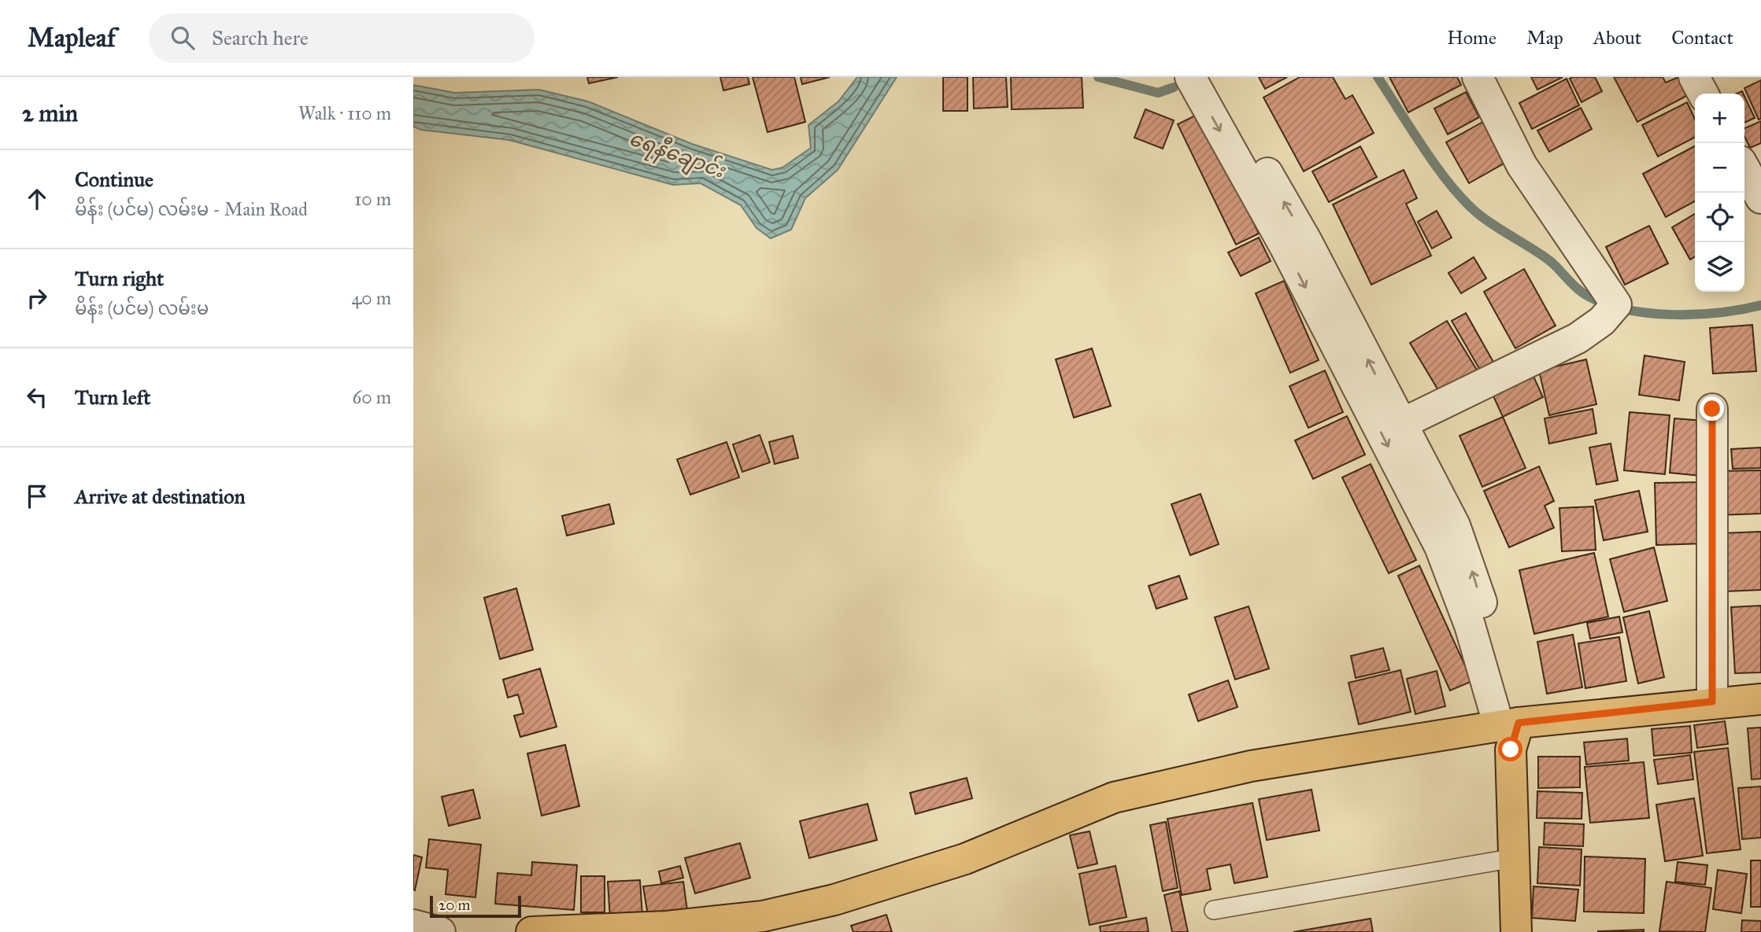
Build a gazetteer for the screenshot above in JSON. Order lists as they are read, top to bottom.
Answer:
{
  "water": ["ရေနီချောင်း"],
  "scale_bar": "20 m",
  "page": {
    "header": "Mapleaf",
    "search": "Search here",
    "nav": [
      "Home",
      "Map",
      "About",
      "Contact"
    ],
    "heading": ["2 min", "Walk · 110 m"],
    "map_buttons": ["+", "−"],
    "list": [
      ["Continue", "မိန်း (ပင်မ) လမ်းမ - Main Road", "10 m"],
      ["Turn right", "မိန်း (ပင်မ) လမ်းမ", "40 m"],
      ["Turn left", "60 m"],
      "Arrive at destination"
    ],
    "scale": "20 m"
  }
}
